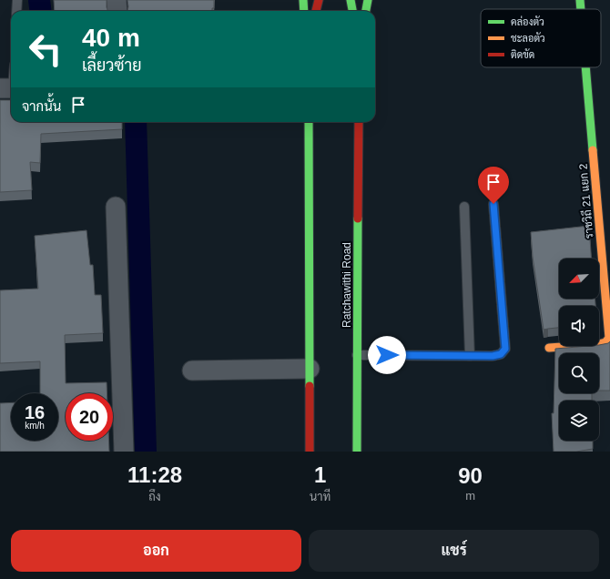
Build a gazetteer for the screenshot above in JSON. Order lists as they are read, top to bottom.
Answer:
{
  "streets": {
    "main road": ["ราชวิถี 21 แยก 2", "Ratchawithi Road"]
  },
  "legend": ["คล่องตัว", "ชะลอตัว", "ติดขัด"],
  "north": "bottom left",
  "page": {
    "turn": ["40 m", "เลี้ยวซ้าย"],
    "then": "จากนั้น",
    "speed": "16 km/h",
    "limit": "20",
    "eta": [
      "11:28",
      "ถึง",
      "1",
      "นาที",
      "90",
      "m"
    ],
    "buttons": ["ออก", "แชร์"]
  }
}
